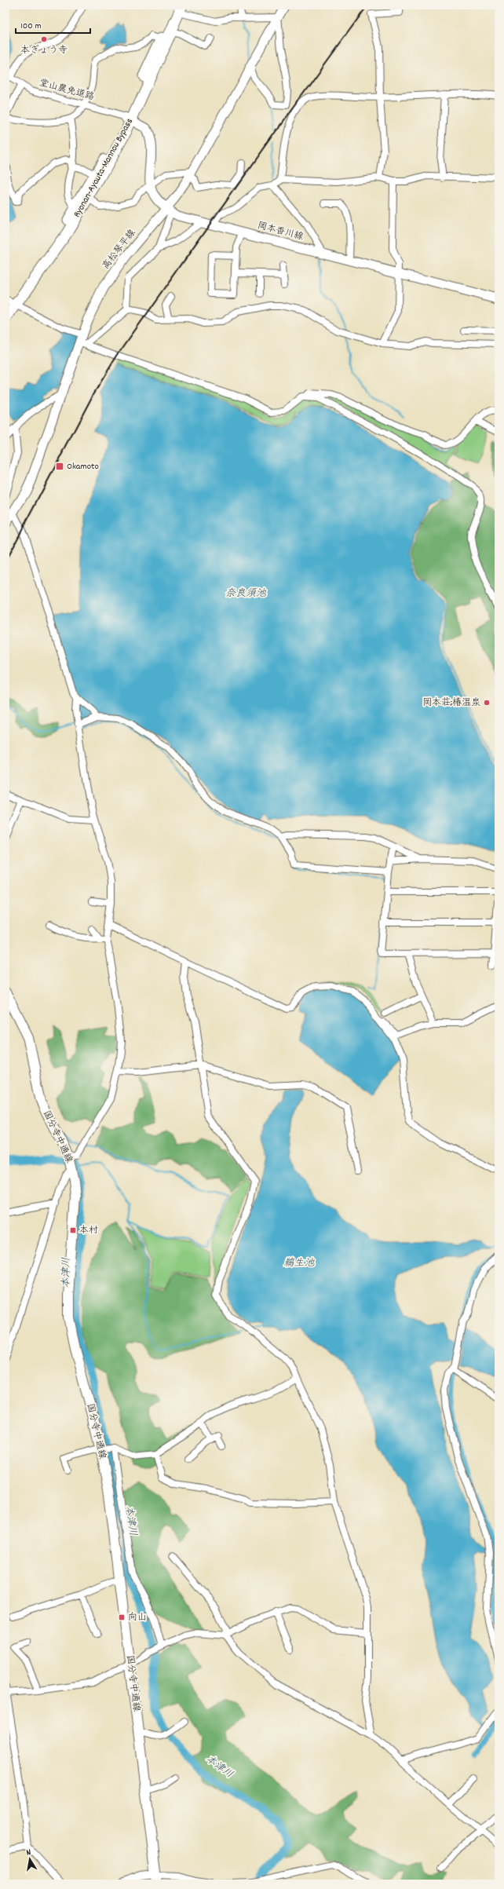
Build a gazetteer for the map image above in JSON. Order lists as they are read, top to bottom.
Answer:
{
  "streets": {
    "highway": ["Ryonan-Ayauta-Mannou Bypass"],
    "main road": ["岡本香川線", "高松琴平線", "国分寺中通線"],
    "street": ["堂山農免道路"]
  },
  "crossings": [
    ["堂山農免道路", "Ryonan-Ayauta-Mannou Bypass"],
    ["堂山農免道路", "岡本香川線"],
    ["Ryonan-Ayauta-Mannou Bypass", "岡本香川線"],
    ["岡本香川線", "高松琴平線"]
  ],
  "water": ["奈良須池", "鵜生池", "本津川"],
  "places": {
    "other": ["本ぎょう寺", "岡本荘;椿温泉"],
    "transit": ["Okamoto", "本村", "向山"]
  },
  "scale_bar": "100 m",
  "north": "top"
}
